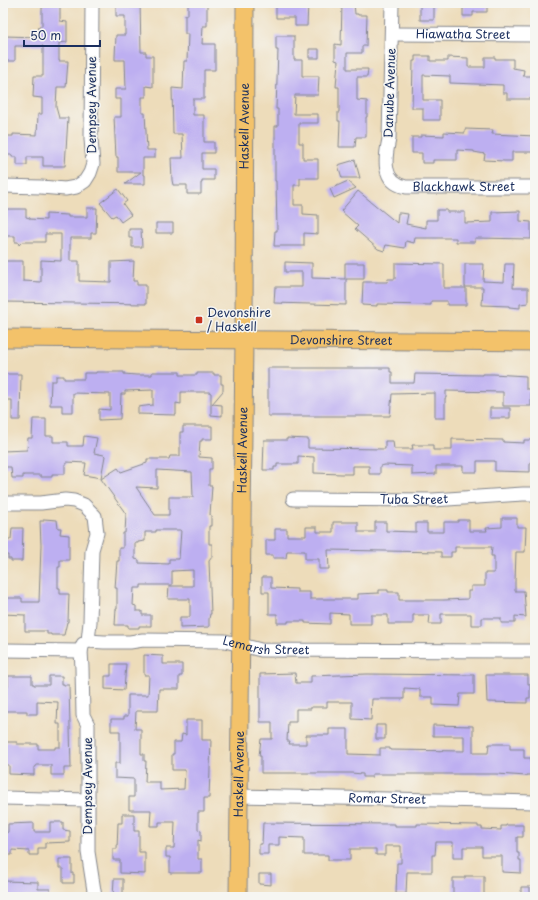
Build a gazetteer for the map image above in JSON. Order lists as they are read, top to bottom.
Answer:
{
  "streets": {
    "main road": ["Haskell Avenue", "Devonshire Street"],
    "street": [
      "Hiawatha Street",
      "Danube Avenue",
      "Dempsey Avenue",
      "Blackhawk Street",
      "Tuba Street",
      "Lemarsh Street",
      "Romar Street"
    ]
  },
  "crossings": [
    ["Hiawatha Street", "Danube Avenue"],
    ["Danube Avenue", "Blackhawk Street"],
    ["Dempsey Avenue", "Lemarsh Street"],
    ["Haskell Avenue", "Devonshire Street"],
    ["Haskell Avenue", "Lemarsh Street"],
    ["Haskell Avenue", "Romar Street"]
  ],
  "places": {
    "transit": ["Devonshire / Haskell"]
  },
  "scale_bar": "50 m"
}
